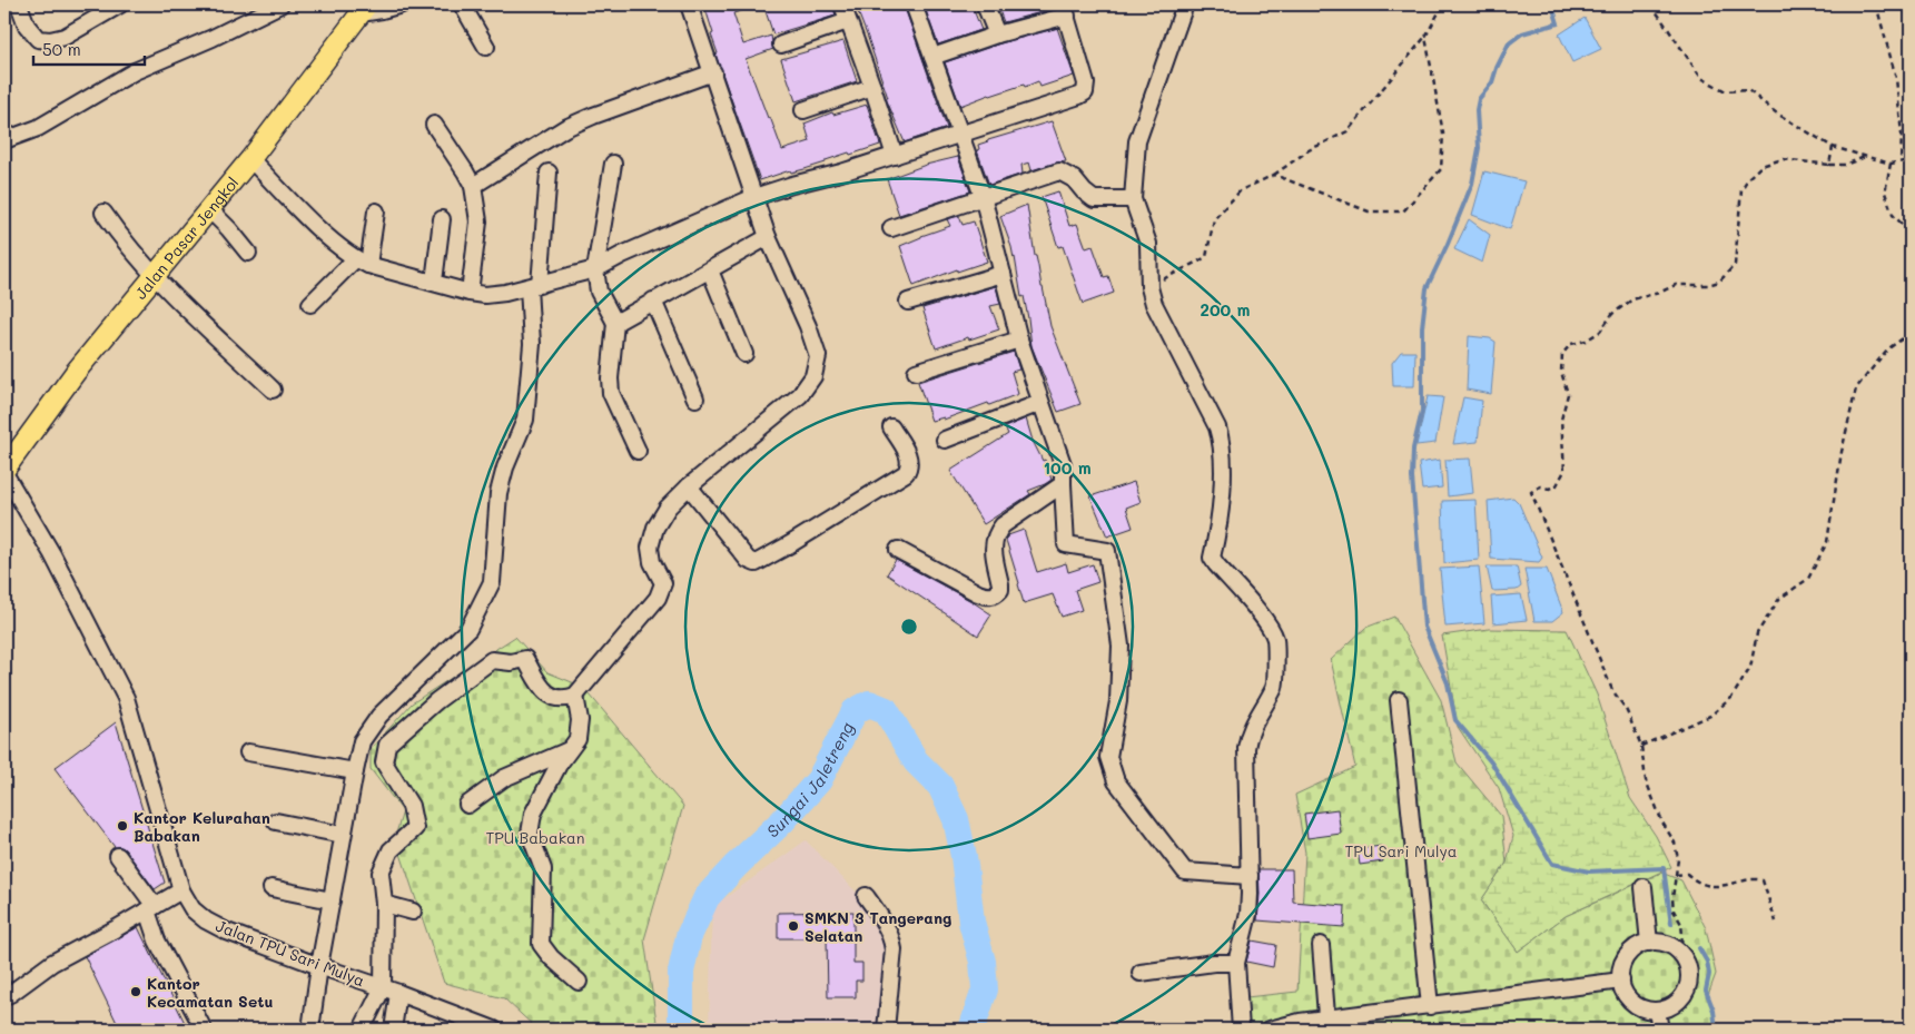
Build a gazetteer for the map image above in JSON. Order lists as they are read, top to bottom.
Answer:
{
  "streets": {
    "main road": ["Jalan Pasar Jengkol"],
    "street": ["Jalan TPU Sari Mulya"]
  },
  "crossings": [
    ["Jalan Pasar Jengkol", "Jalan TPU Sari Mulya"]
  ],
  "water": ["Sungai Jaletreng"],
  "parks": ["TPU Babakan", "TPU Sari Mulya"],
  "places": ["Kantor Kelurahan Babakan", "SMKN 3 Tangerang Selatan", "Kantor Kecamatan Setu"],
  "scale_bar": "50 m",
  "rings": ["200 m", "100 m"]
}
